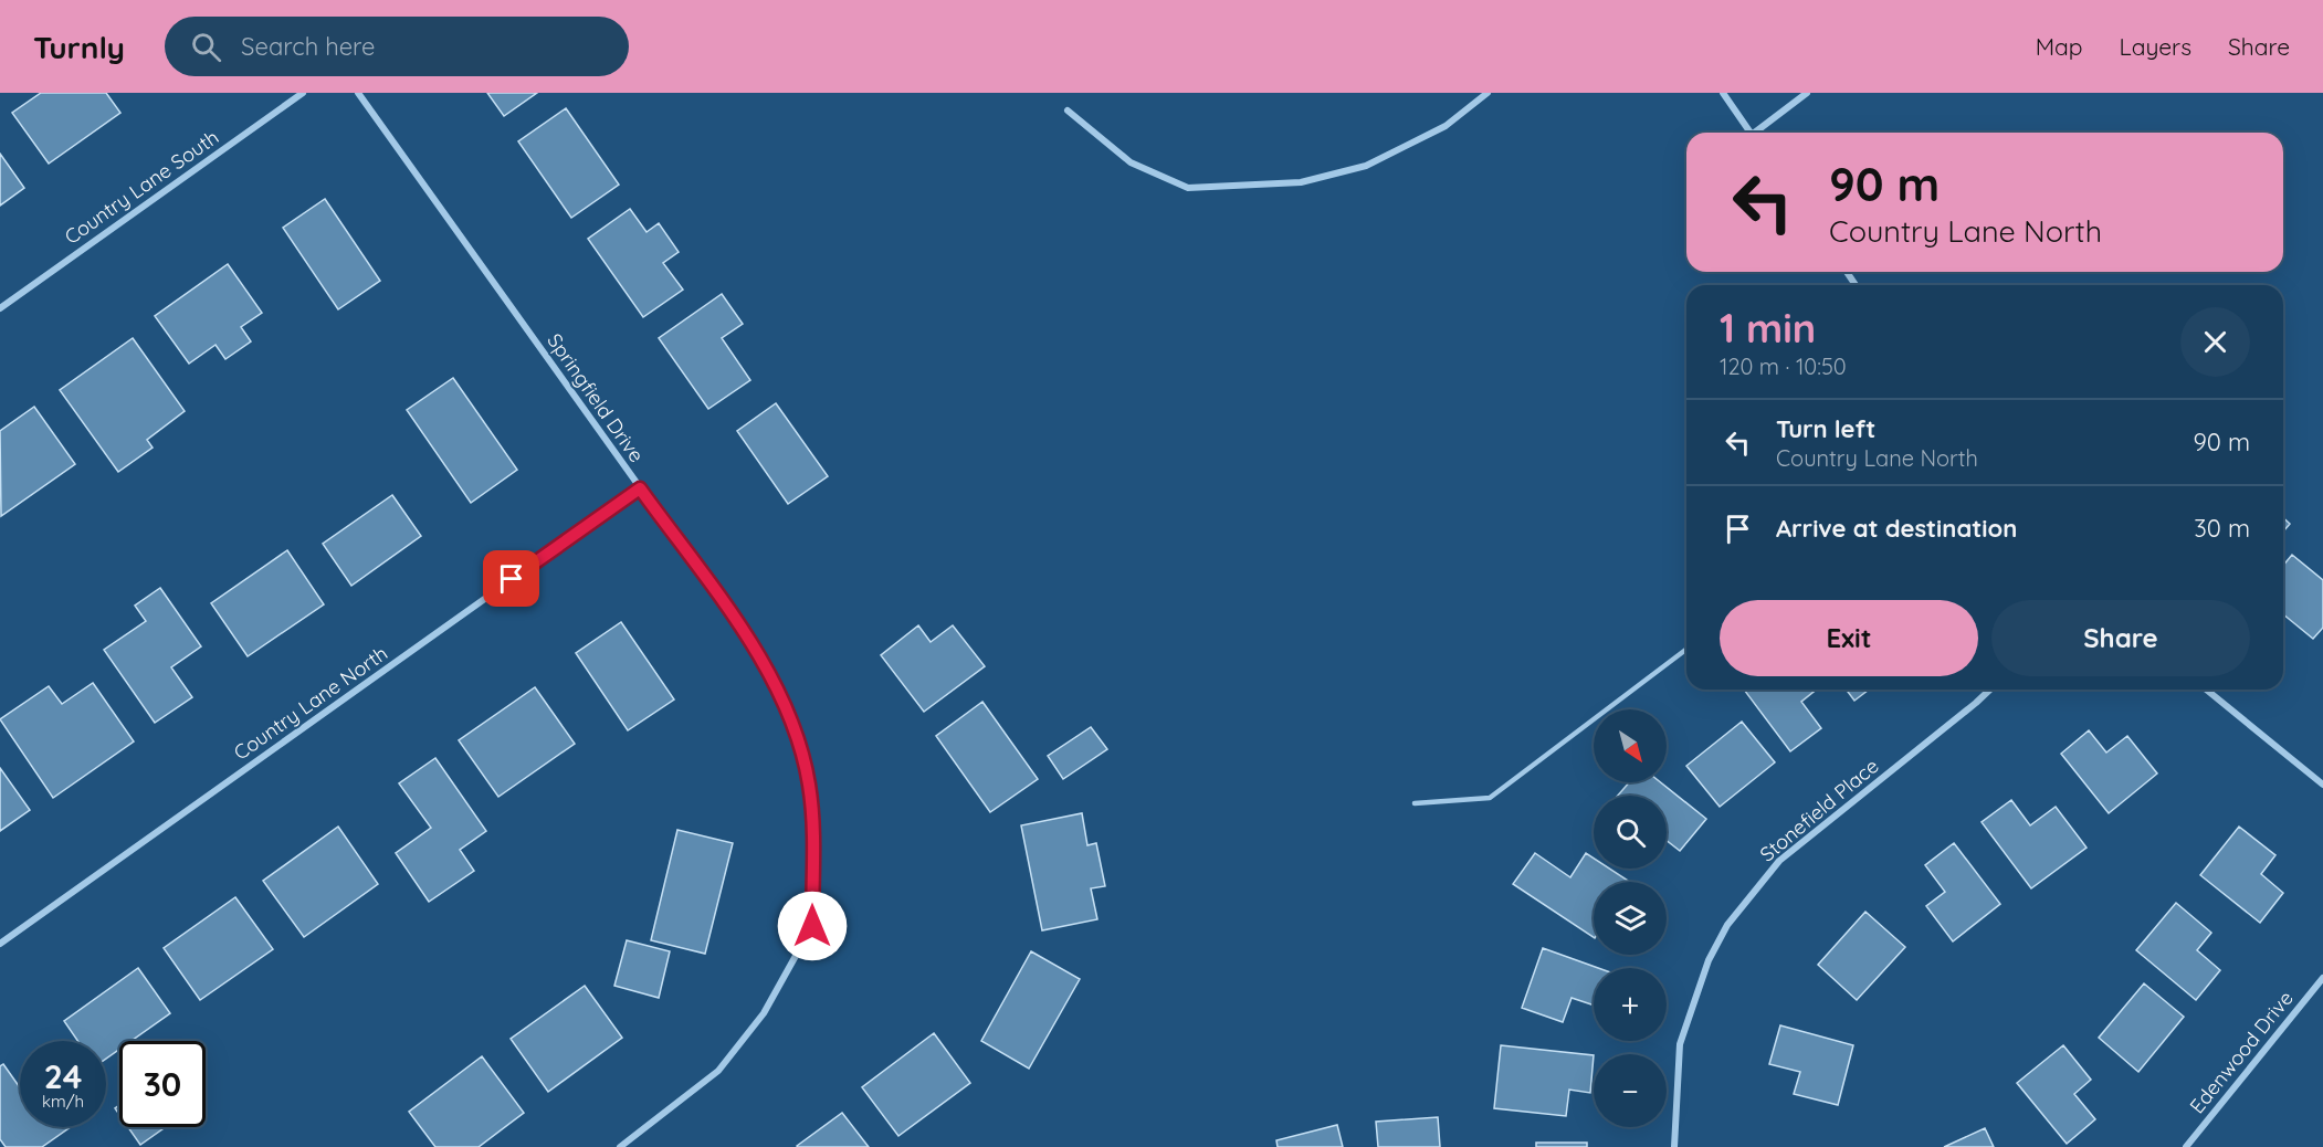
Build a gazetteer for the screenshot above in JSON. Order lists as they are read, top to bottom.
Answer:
{
  "streets": {
    "street": [
      "Country Lane South",
      "Springfield Drive",
      "Country Lane North",
      "Stonefield Place",
      "Edenwood Drive"
    ]
  },
  "crossings": [
    ["Springfield Drive", "Country Lane North"]
  ],
  "north": "bottom right",
  "page": {
    "header": "Turnly",
    "search": "Search here",
    "nav": ["Map", "Layers", "Share"],
    "turn": ["90 m", "Country Lane North"],
    "heading": ["1 min", "120 m · 10:50"],
    "list": [
      {
        "name": "Turn left",
        "note": "Country Lane North",
        "value": "90 m"
      },
      {
        "name": "Arrive at destination",
        "value": "30 m"
      }
    ],
    "buttons": ["Exit", "Share"],
    "map_buttons": ["+", "−"],
    "speed": "24 km/h",
    "limit": "30"
  }
}
